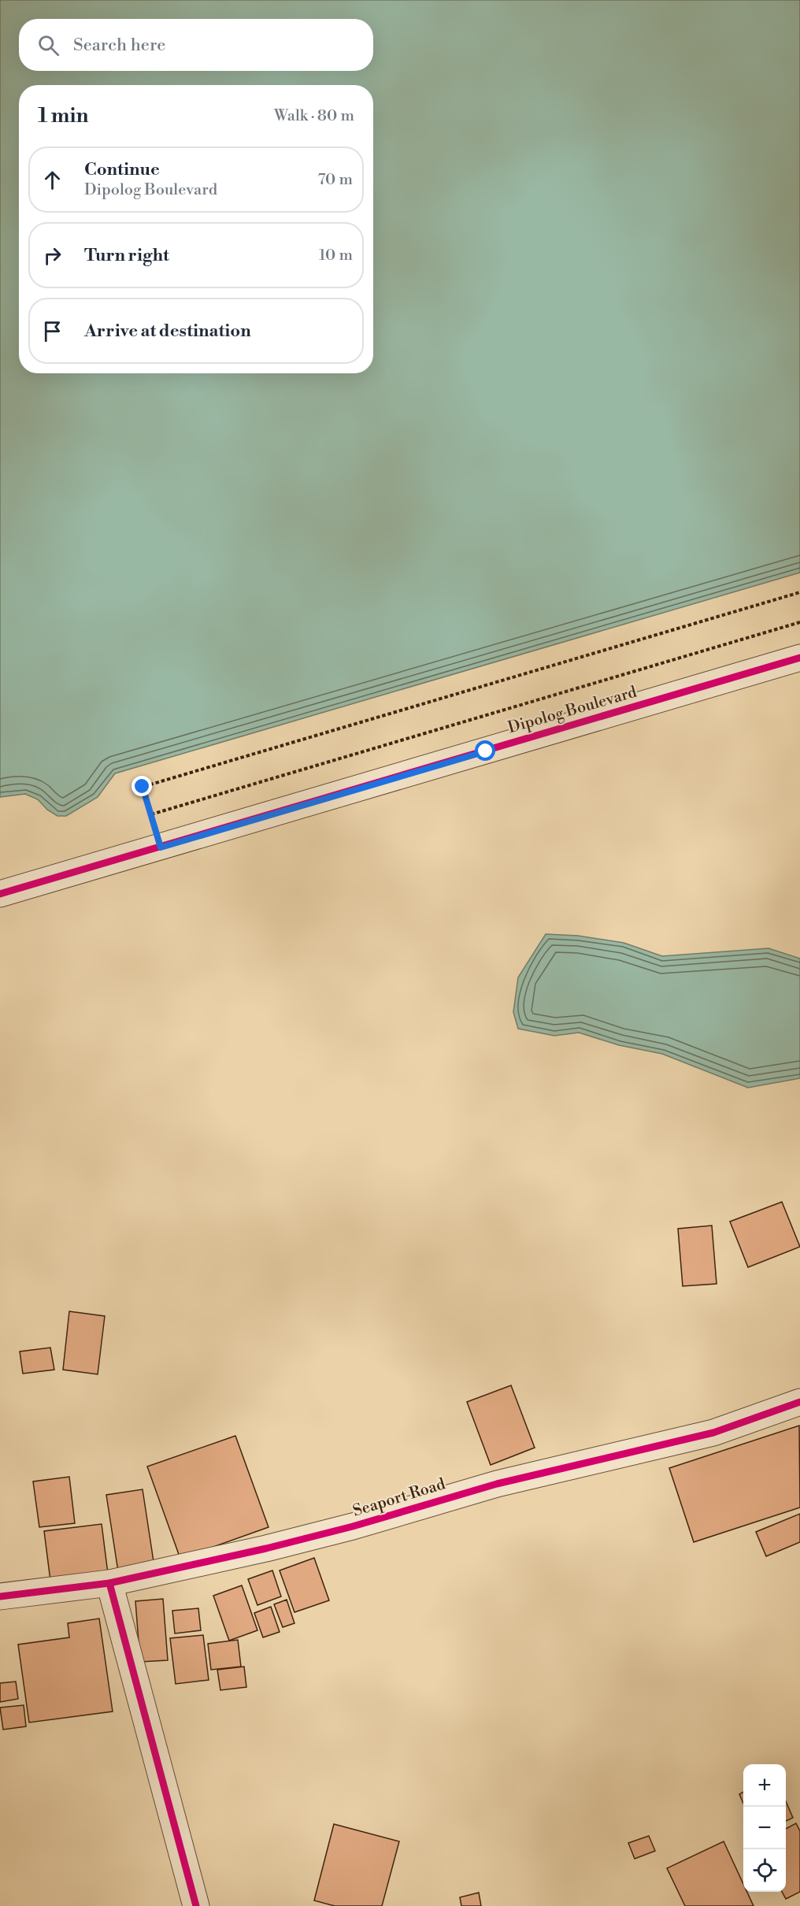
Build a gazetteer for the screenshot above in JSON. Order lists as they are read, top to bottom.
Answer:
{
  "streets": {
    "street": ["Dipolog Boulevard", "Seaport Road"]
  },
  "page": {
    "search": "Search here",
    "heading": ["1 min", "Walk · 80 m"],
    "list": [
      ["Continue", "Dipolog Boulevard", "70 m"],
      ["Turn right", "10 m"],
      "Arrive at destination"
    ],
    "map_buttons": ["+", "−"]
  }
}
